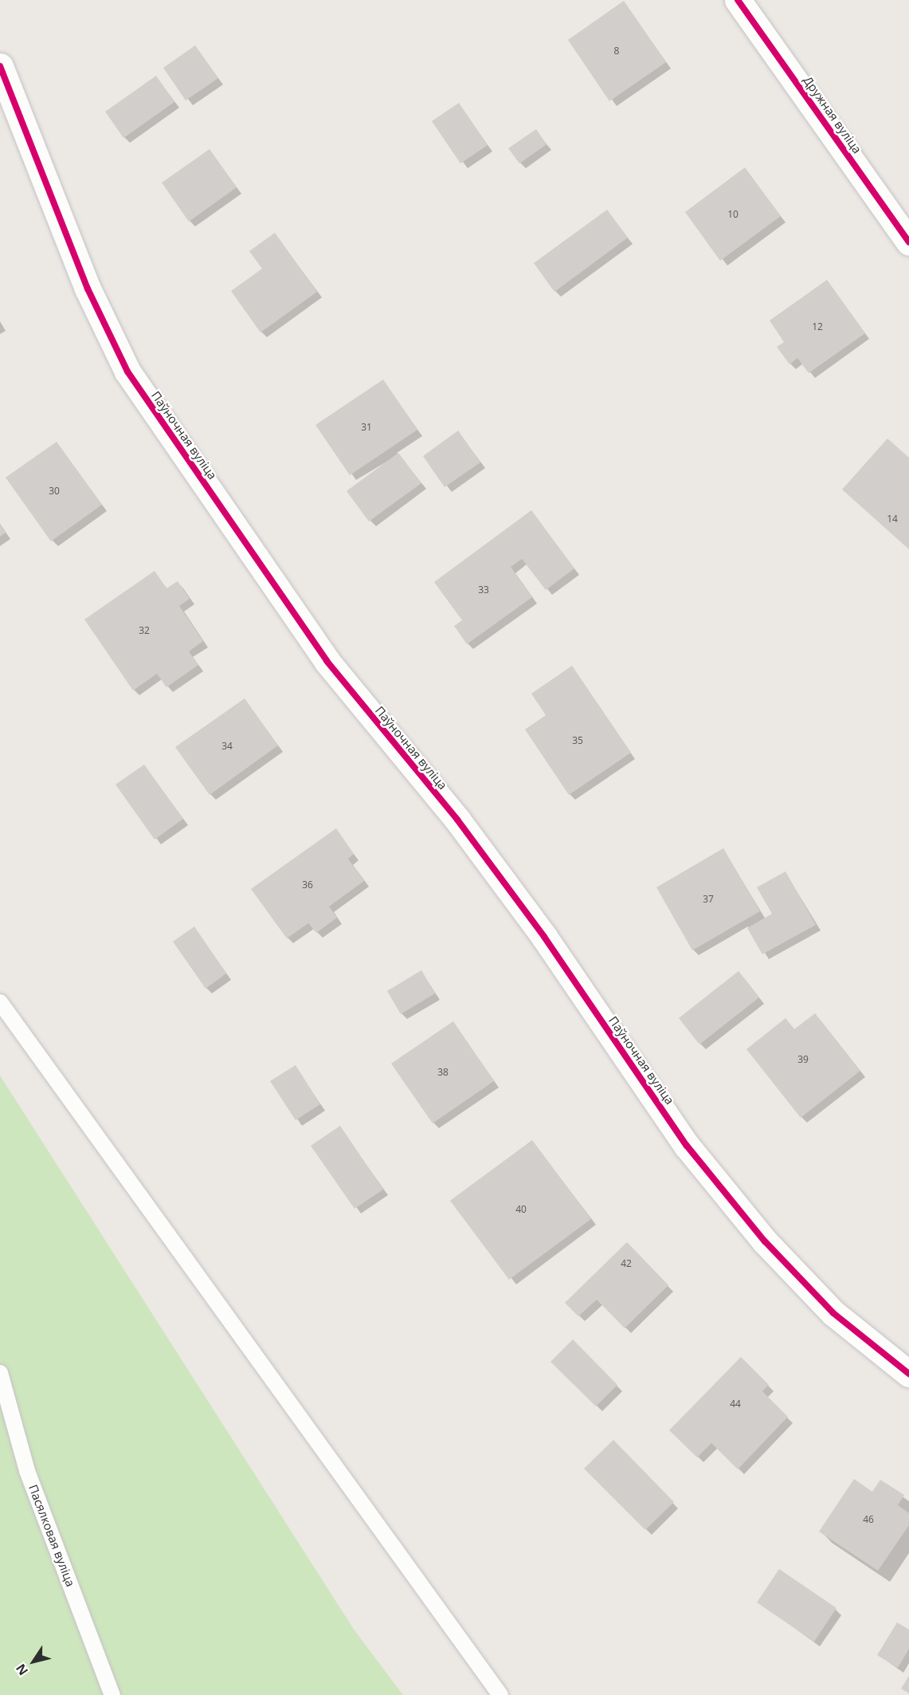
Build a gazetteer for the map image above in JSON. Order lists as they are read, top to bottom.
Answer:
{
  "streets": {
    "street": ["Дружная вуліца", "Паўночная вуліца"],
    "lane": ["Пасялковая вуліца"]
  },
  "house_numbers": [
    "8",
    "10",
    "12",
    "31",
    "30",
    "14",
    "33",
    "32",
    "35",
    "34",
    "36",
    "37",
    "39",
    "38",
    "40",
    "42",
    "44",
    "46"
  ],
  "north": "bottom left"
}
